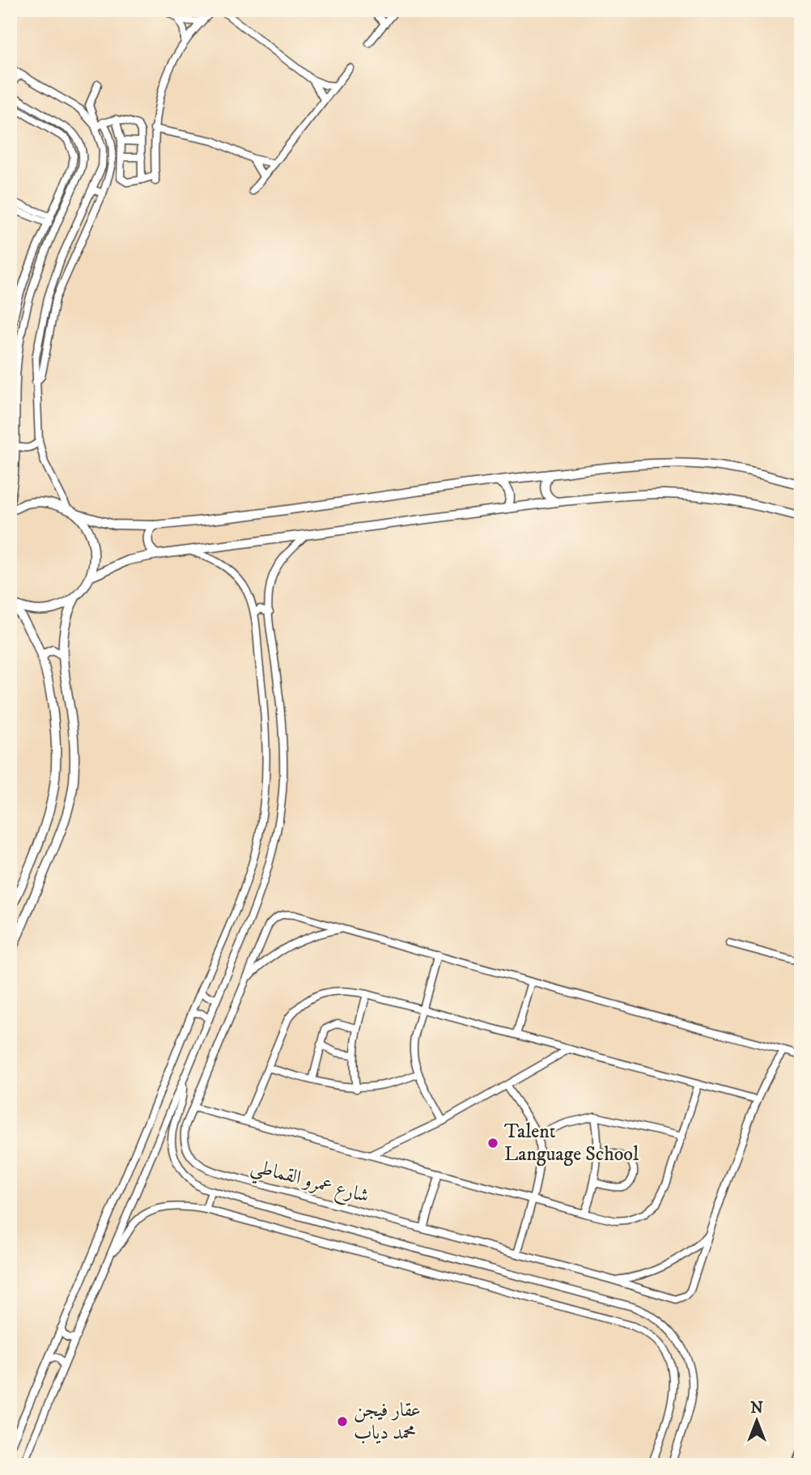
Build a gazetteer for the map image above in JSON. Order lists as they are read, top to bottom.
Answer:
{
  "streets": {
    "street": ["شارع عمرو القماطي"]
  },
  "places": ["Talent Language School", "عقار فيجن محمد دياب"],
  "north": "top"
}
